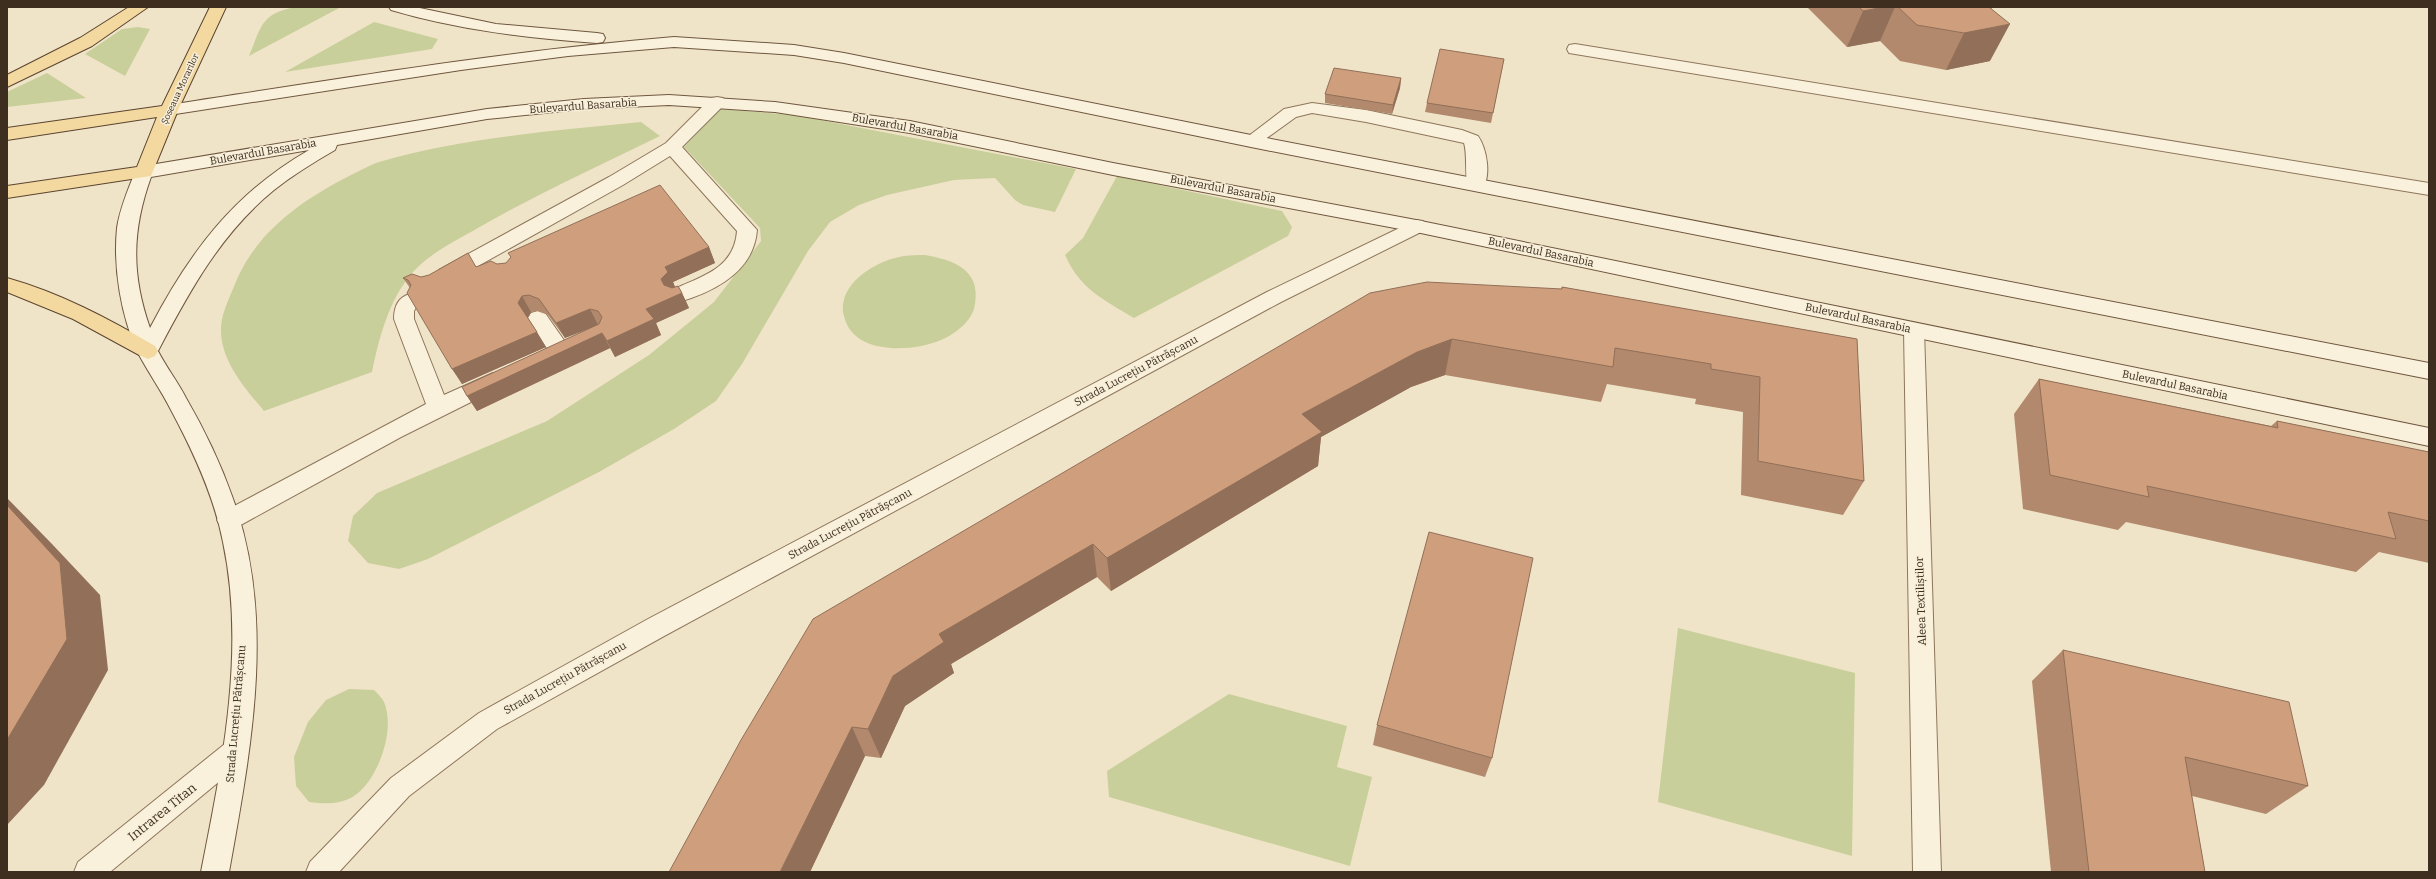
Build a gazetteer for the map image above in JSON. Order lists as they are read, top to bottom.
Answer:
{
  "streets": {
    "main road": [
      "Șoseaua Morarilor",
      "Bulevardul Basarabia",
      "Strada Lucrețiu Pătrășcanu",
      "Aleea Textiliștilor",
      "Intrarea Titan"
    ]
  },
  "crossings": [
    ["Șoseaua Morarilor", "Bulevardul Basarabia"],
    ["Șoseaua Morarilor", "Strada Lucrețiu Pătrășcanu"],
    ["Bulevardul Basarabia", "Strada Lucrețiu Pătrășcanu"],
    ["Bulevardul Basarabia", "Aleea Textiliștilor"],
    ["Strada Lucrețiu Pătrășcanu", "Intrarea Titan"]
  ]
}
